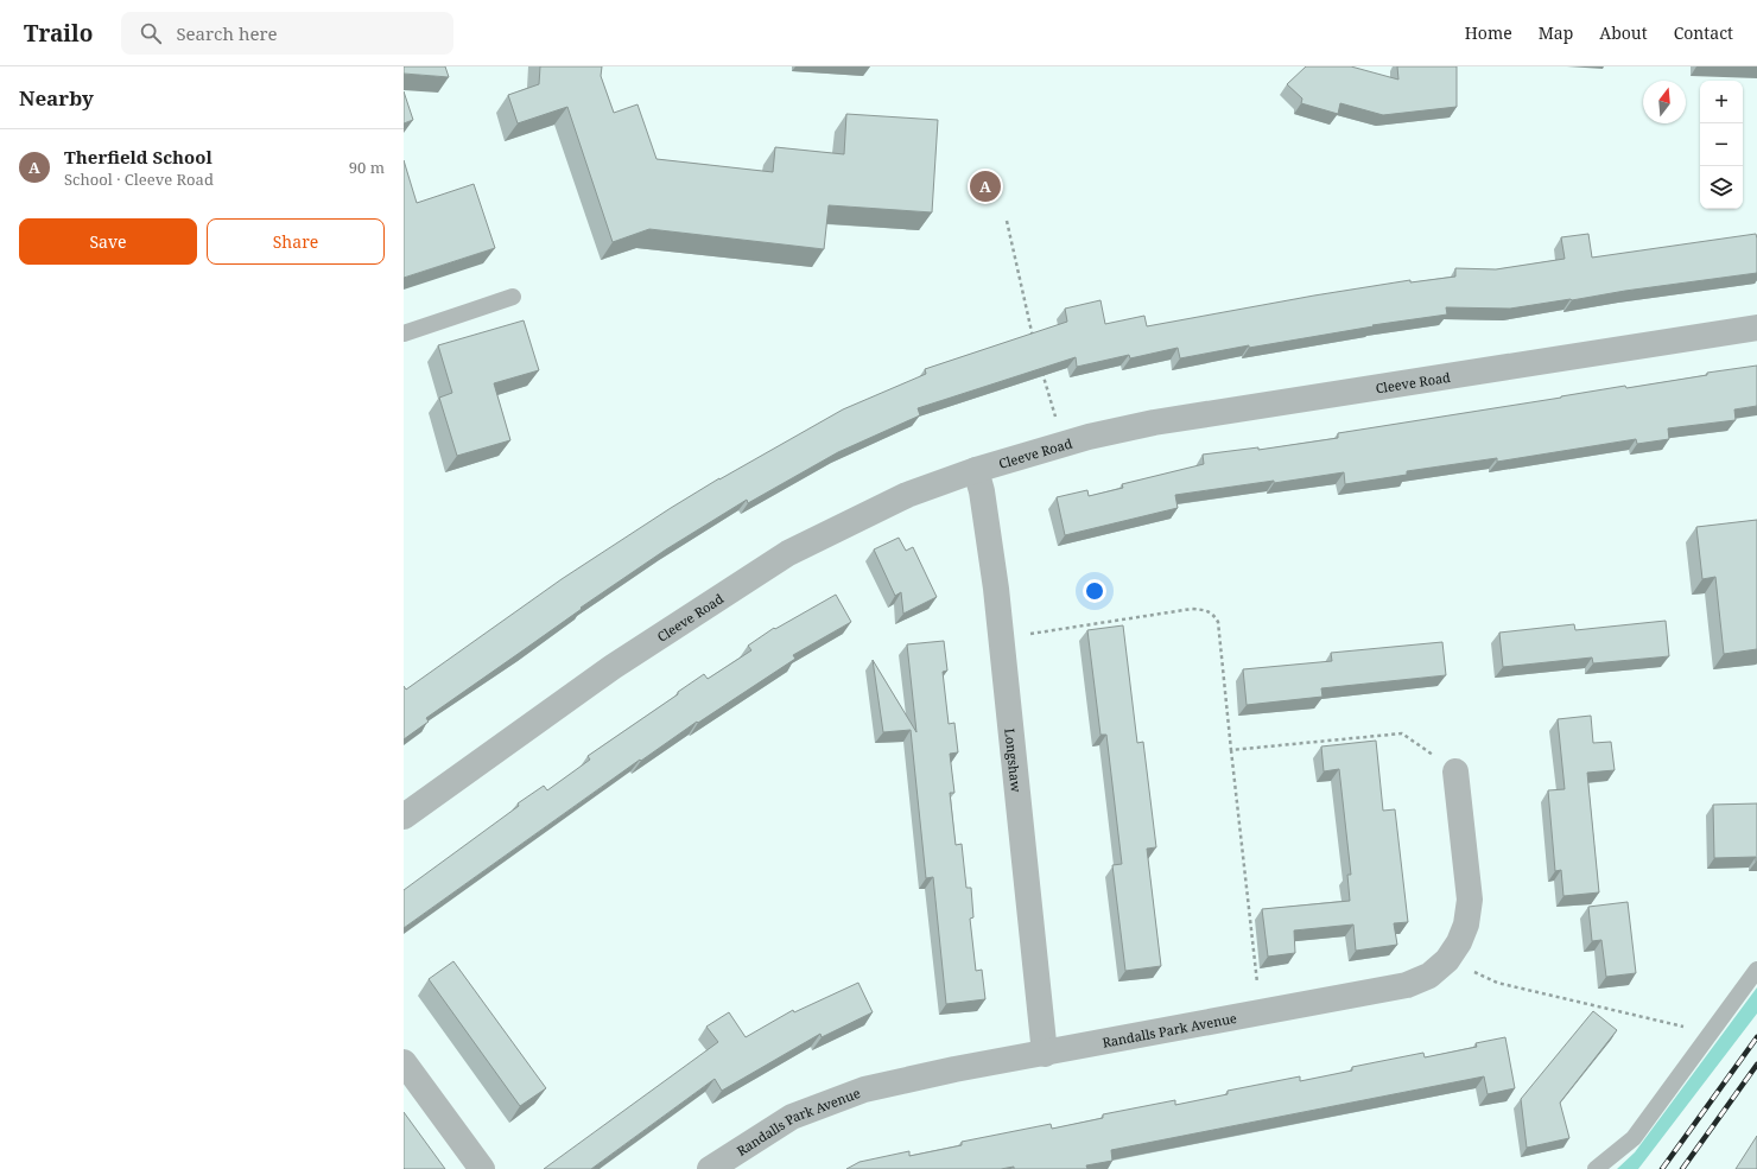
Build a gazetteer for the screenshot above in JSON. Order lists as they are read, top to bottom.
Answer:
{
  "streets": {
    "street": ["Cleeve Road", "Longshaw", "Randalls Park Avenue"]
  },
  "crossings": [
    ["Cleeve Road", "Longshaw"],
    ["Longshaw", "Randalls Park Avenue"]
  ],
  "north": "top",
  "page": {
    "header": "Trailo",
    "search": "Search here",
    "nav": [
      "Home",
      "Map",
      "About",
      "Contact"
    ],
    "heading": "Nearby",
    "map_buttons": ["+", "−"],
    "list": [
      {
        "mark": "A",
        "name": "Therfield School",
        "note": "School · Cleeve Road",
        "value": "90 m"
      }
    ],
    "pins": "A",
    "buttons": ["Save", "Share"]
  }
}
